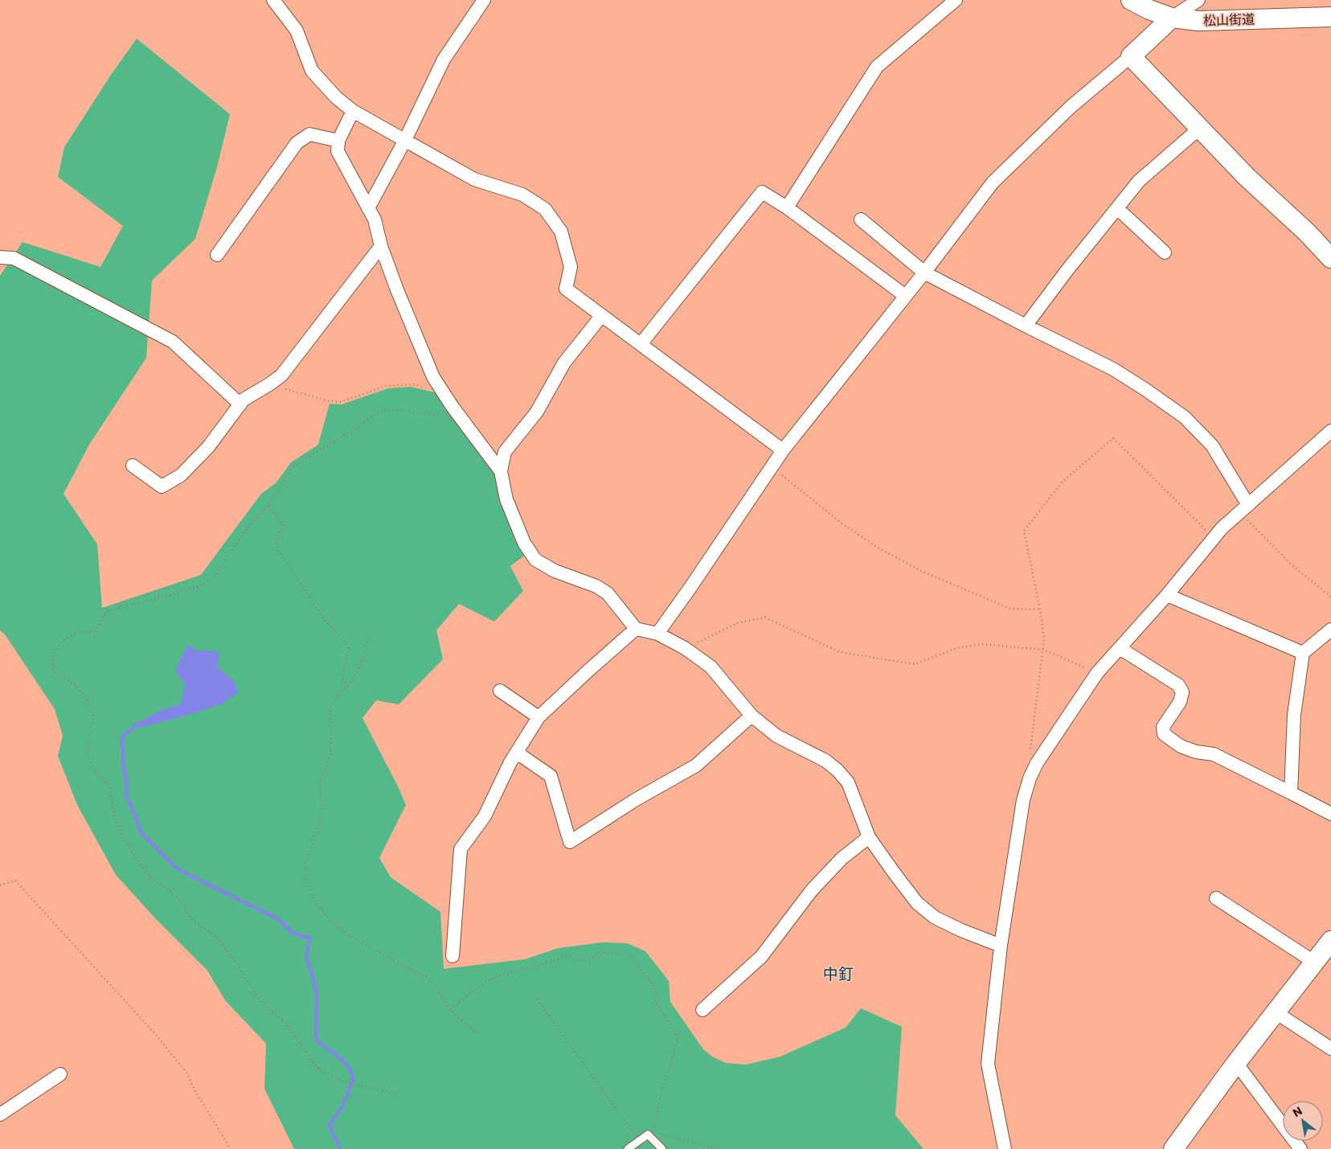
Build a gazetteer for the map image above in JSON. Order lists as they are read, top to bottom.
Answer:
{
  "streets": {
    "street": ["松山街道"]
  },
  "districts": ["中釘"],
  "north": "top left"
}
